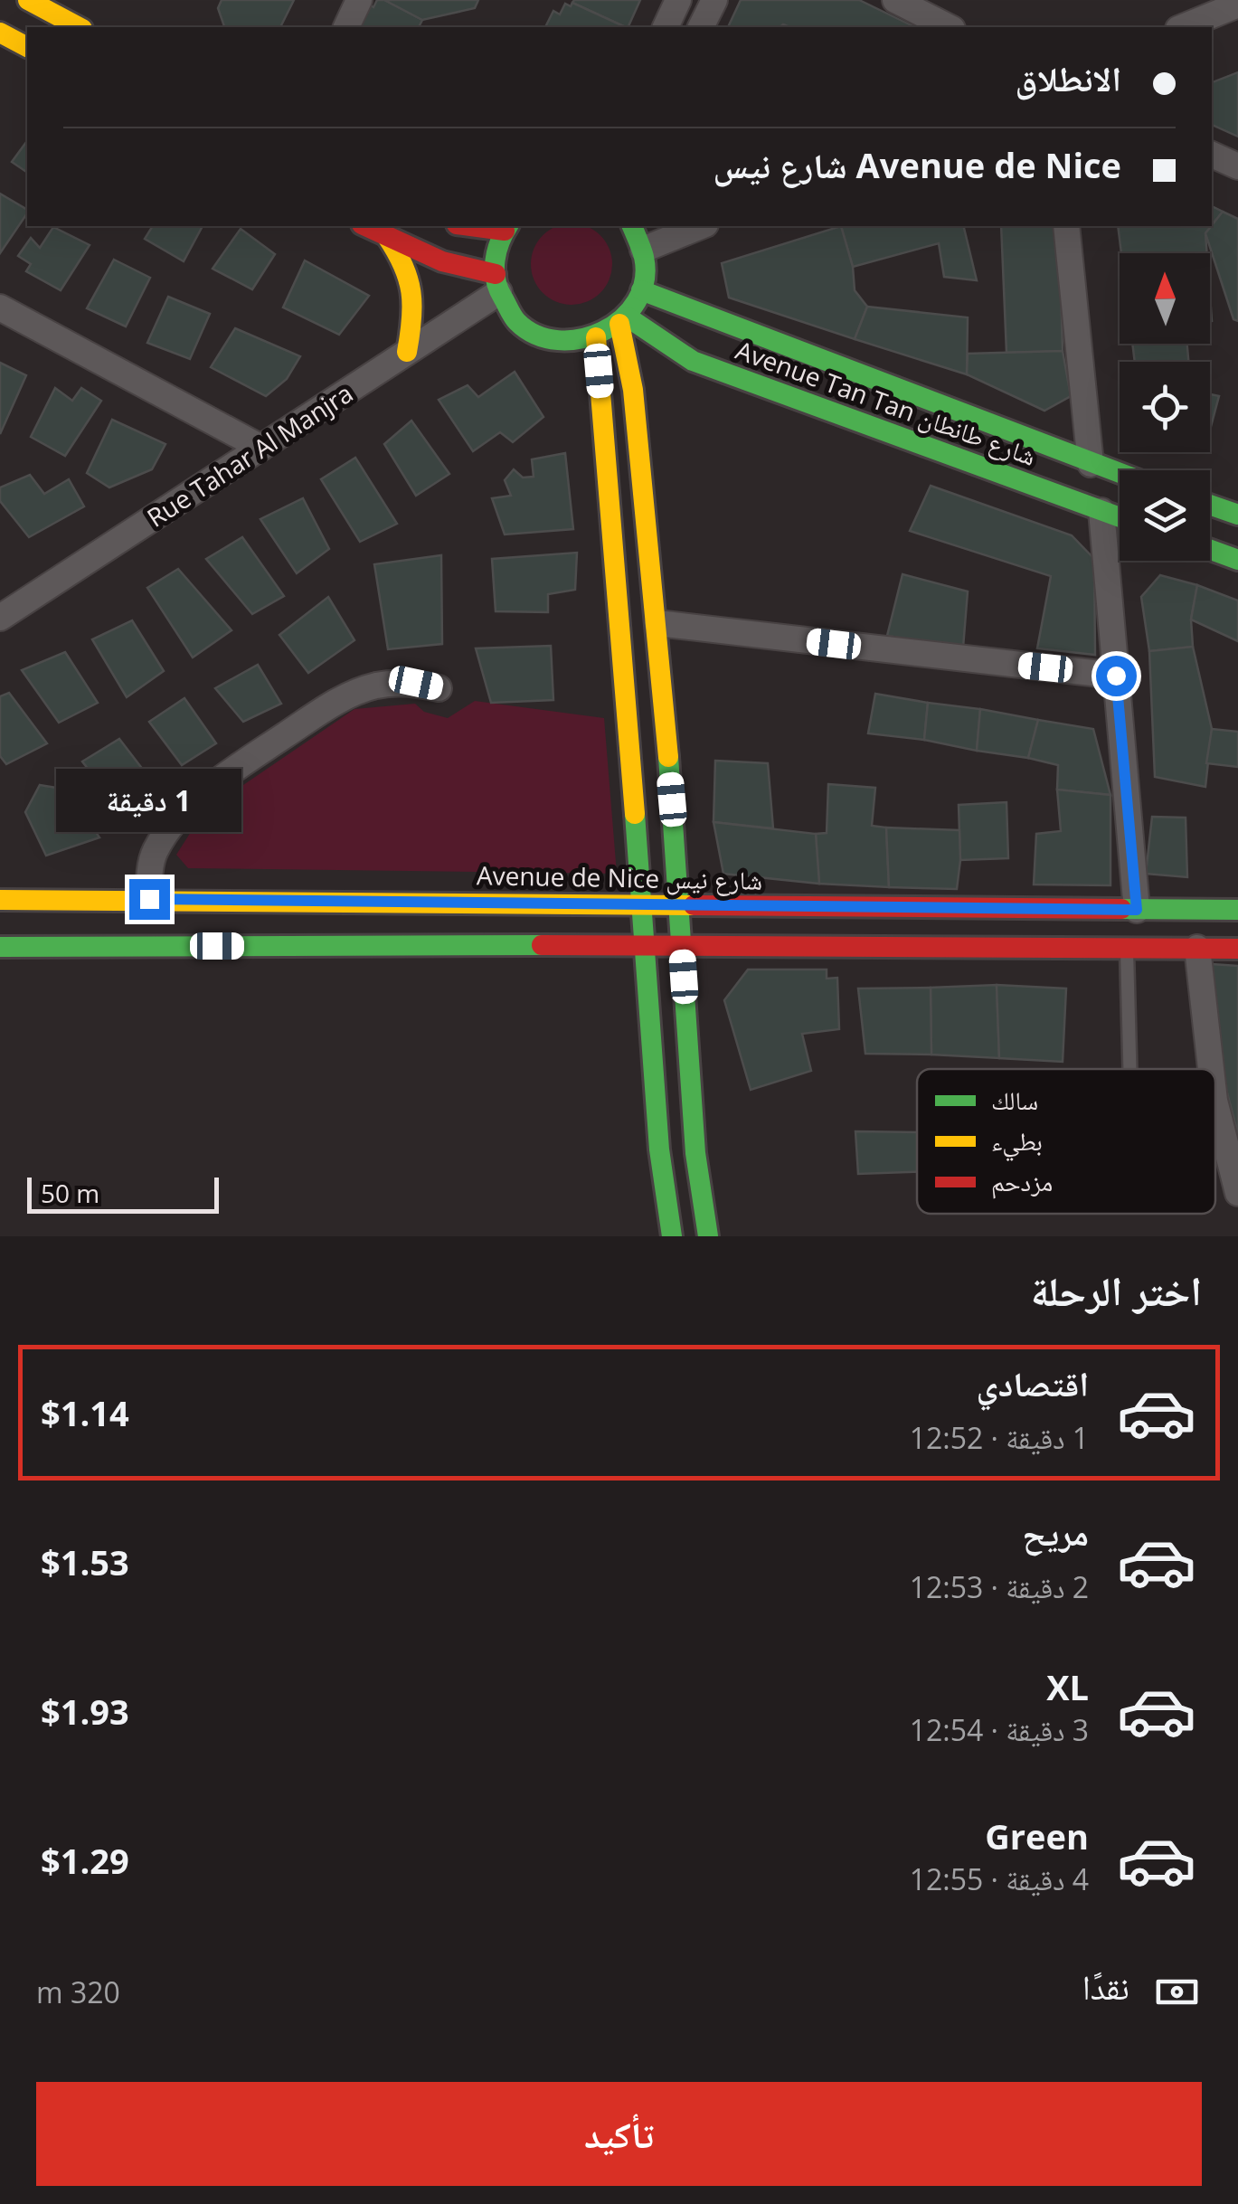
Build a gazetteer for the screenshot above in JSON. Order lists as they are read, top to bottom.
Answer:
{
  "streets": {
    "main road": ["Avenue Tan Tan شارع طانطان", "Avenue de Nice شارع نيس"],
    "street": ["Rue Tahar Al Manjra"]
  },
  "legend": ["سالك", "بطيء", "مزدحم"],
  "scale_bar": "50 m",
  "north": "top",
  "page": {
    "banner": ["الانطلاق", "Avenue de Nice شارع نيس"],
    "bubble": "1 دقيقة",
    "scale": "50 m",
    "heading": "اختر الرحلة",
    "list": [
      {
        "name": "اقتصادي",
        "note": "1 دقيقة · 12:52",
        "value": "$1.14"
      },
      {
        "name": "مريح",
        "note": "2 دقيقة · 12:53",
        "value": "$1.53"
      },
      {
        "name": "XL",
        "note": "3 دقيقة · 12:54",
        "value": "$1.93"
      },
      {
        "name": "Green",
        "note": "4 دقيقة · 12:55",
        "value": "$1.29"
      }
    ],
    "pay": ["نقدًا", "320 m"],
    "buttons": "تأكيد"
  }
}
